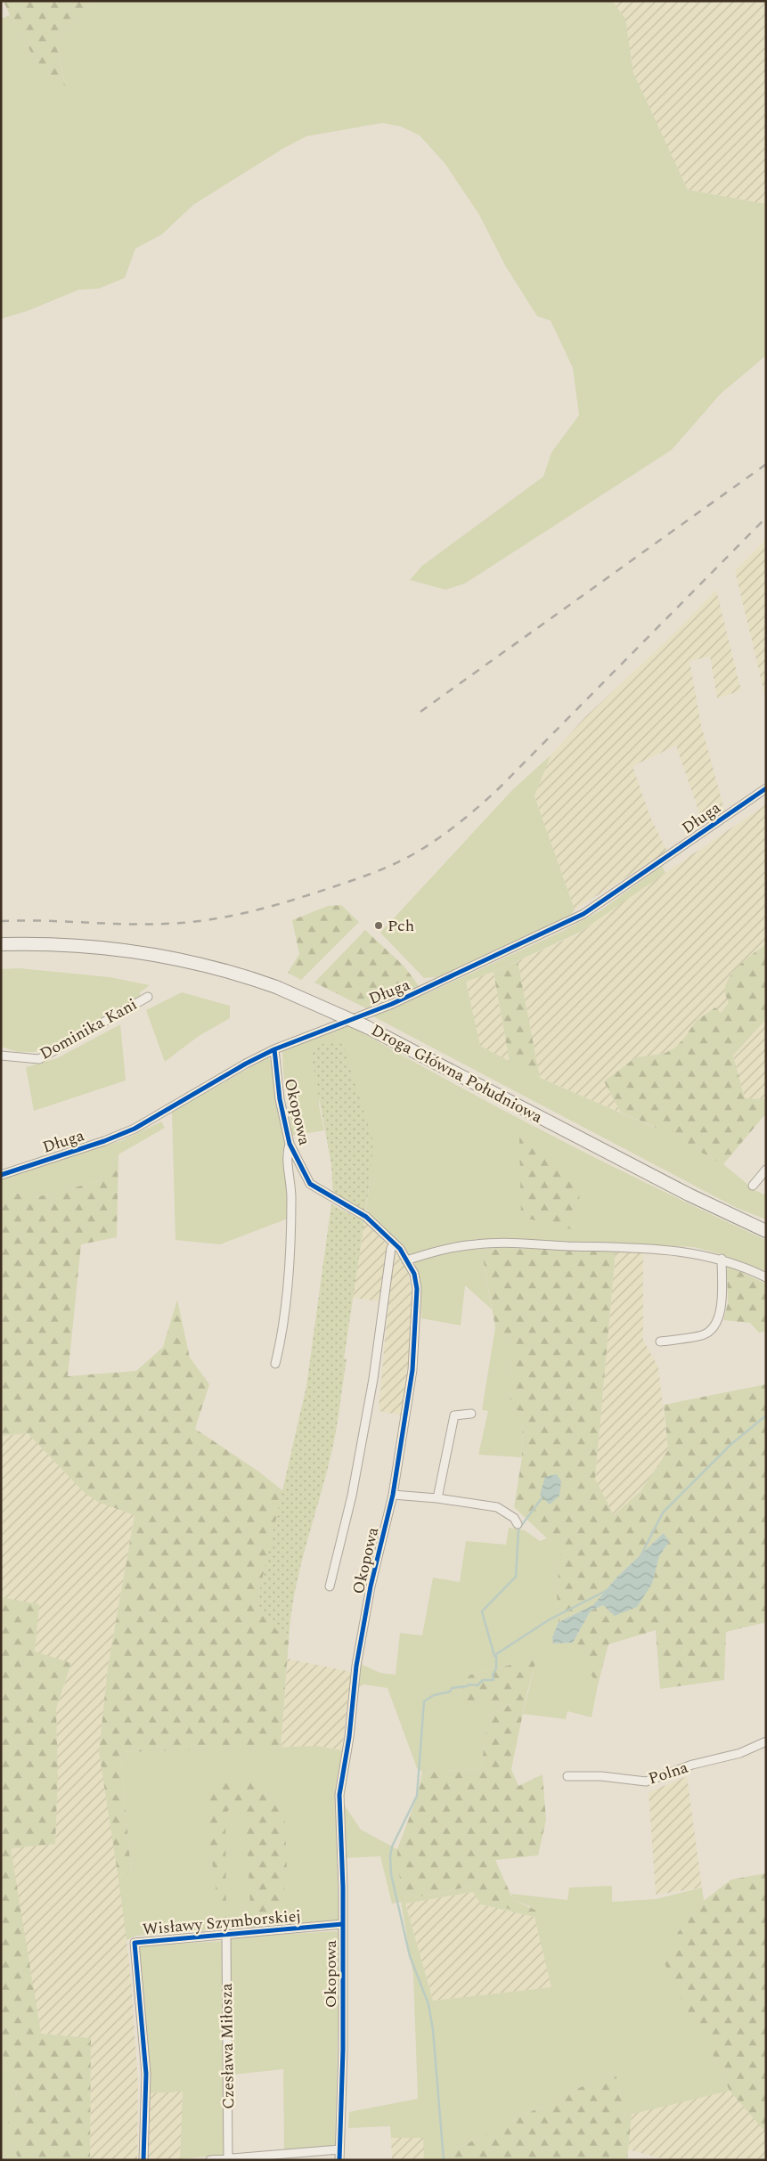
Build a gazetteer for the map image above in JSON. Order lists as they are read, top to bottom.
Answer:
{
  "streets": {
    "main road": ["Droga Główna Południowa"],
    "street": [
      "Długa",
      "Dominika Kani",
      "Okopowa",
      "Polna",
      "Wisławy Szymborskiej",
      "Czesława Miłosza"
    ]
  },
  "crossings": [
    ["Długa", "Okopowa"],
    ["Okopowa", "Wisławy Szymborskiej"],
    ["Wisławy Szymborskiej", "Czesława Miłosza"]
  ],
  "places": ["Pch"]
}
